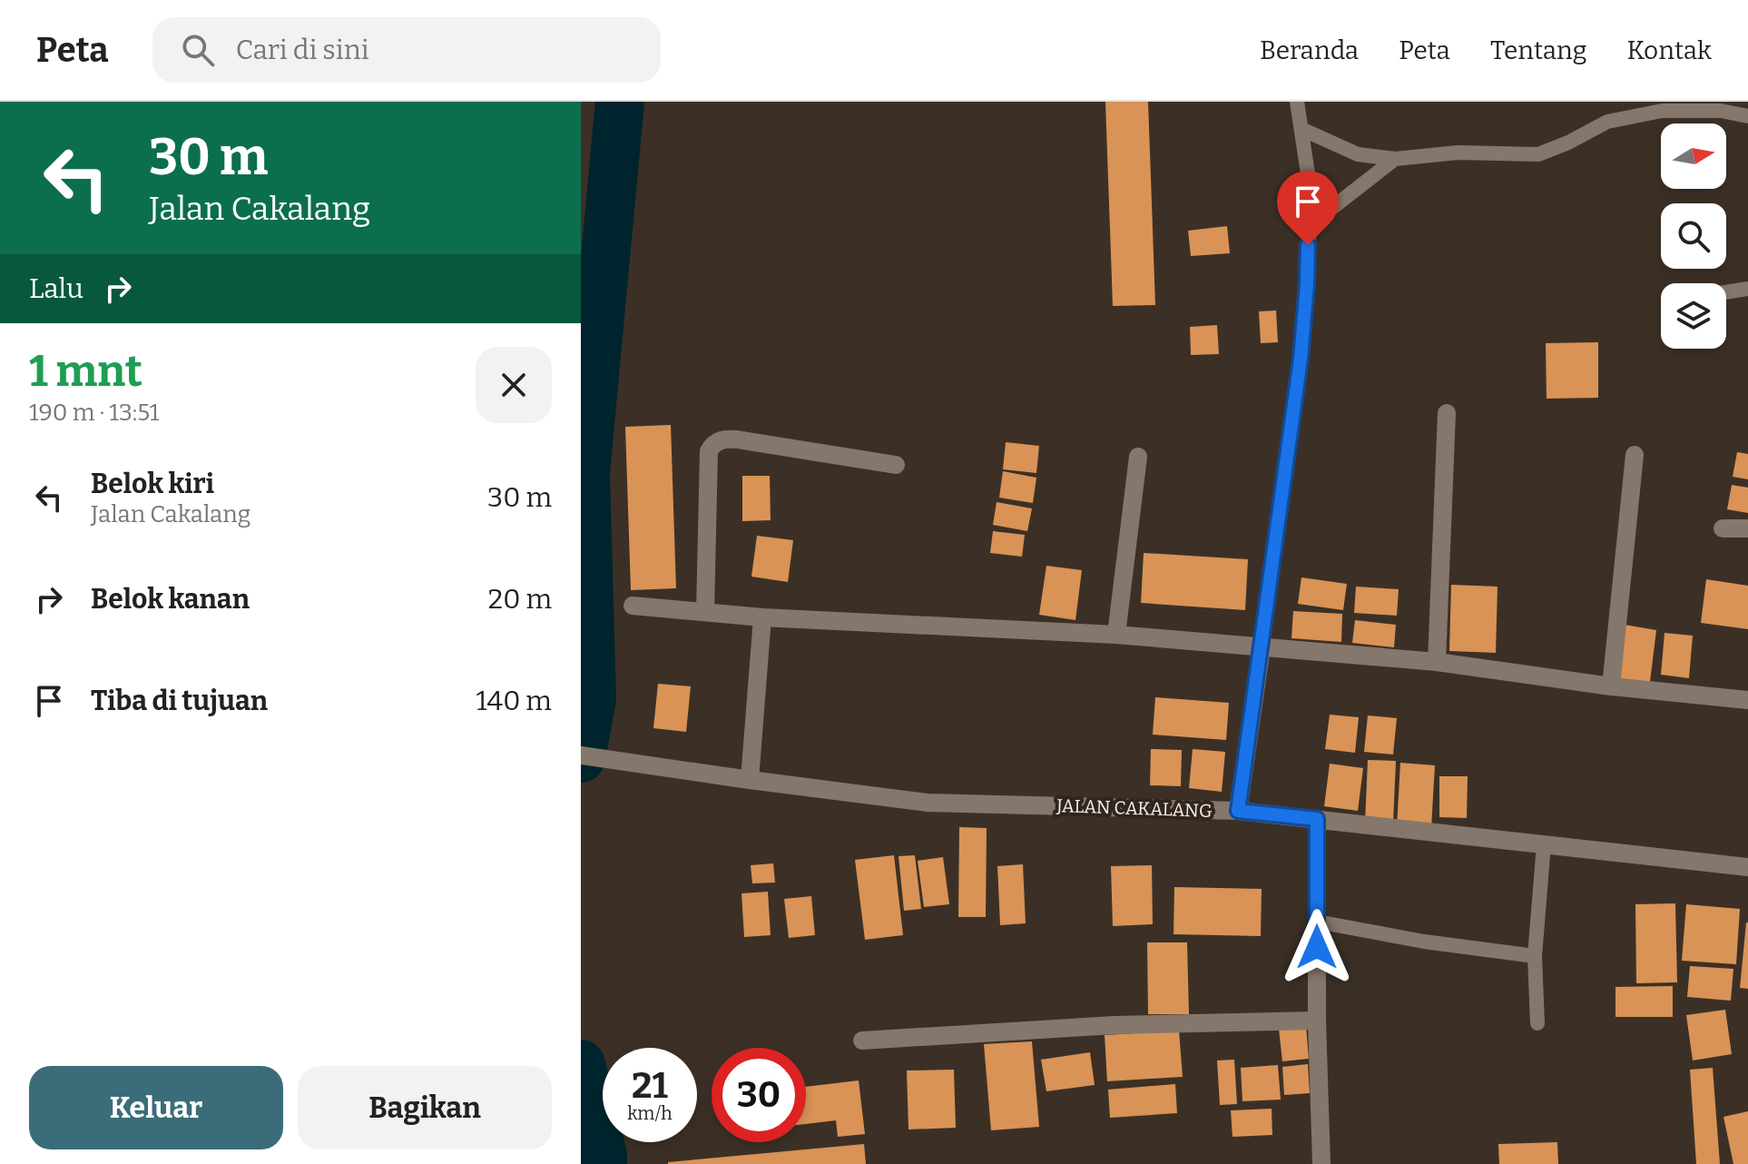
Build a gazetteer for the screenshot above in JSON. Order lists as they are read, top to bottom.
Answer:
{
  "streets": {
    "street": ["JALAN CAKALANG"]
  },
  "north": "right",
  "page": {
    "header": "Peta",
    "search": "Cari di sini",
    "nav": [
      "Beranda",
      "Peta",
      "Tentang",
      "Kontak"
    ],
    "turn": ["30 m", "Jalan Cakalang"],
    "then": "Lalu",
    "heading": ["1 mnt", "190 m · 13:51"],
    "list": [
      {
        "name": "Belok kiri",
        "note": "Jalan Cakalang",
        "value": "30 m"
      },
      {
        "name": "Belok kanan",
        "value": "20 m"
      },
      {
        "name": "Tiba di tujuan",
        "value": "140 m"
      }
    ],
    "speed": "21 km/h",
    "limit": "30",
    "buttons": ["Keluar", "Bagikan"]
  }
}
